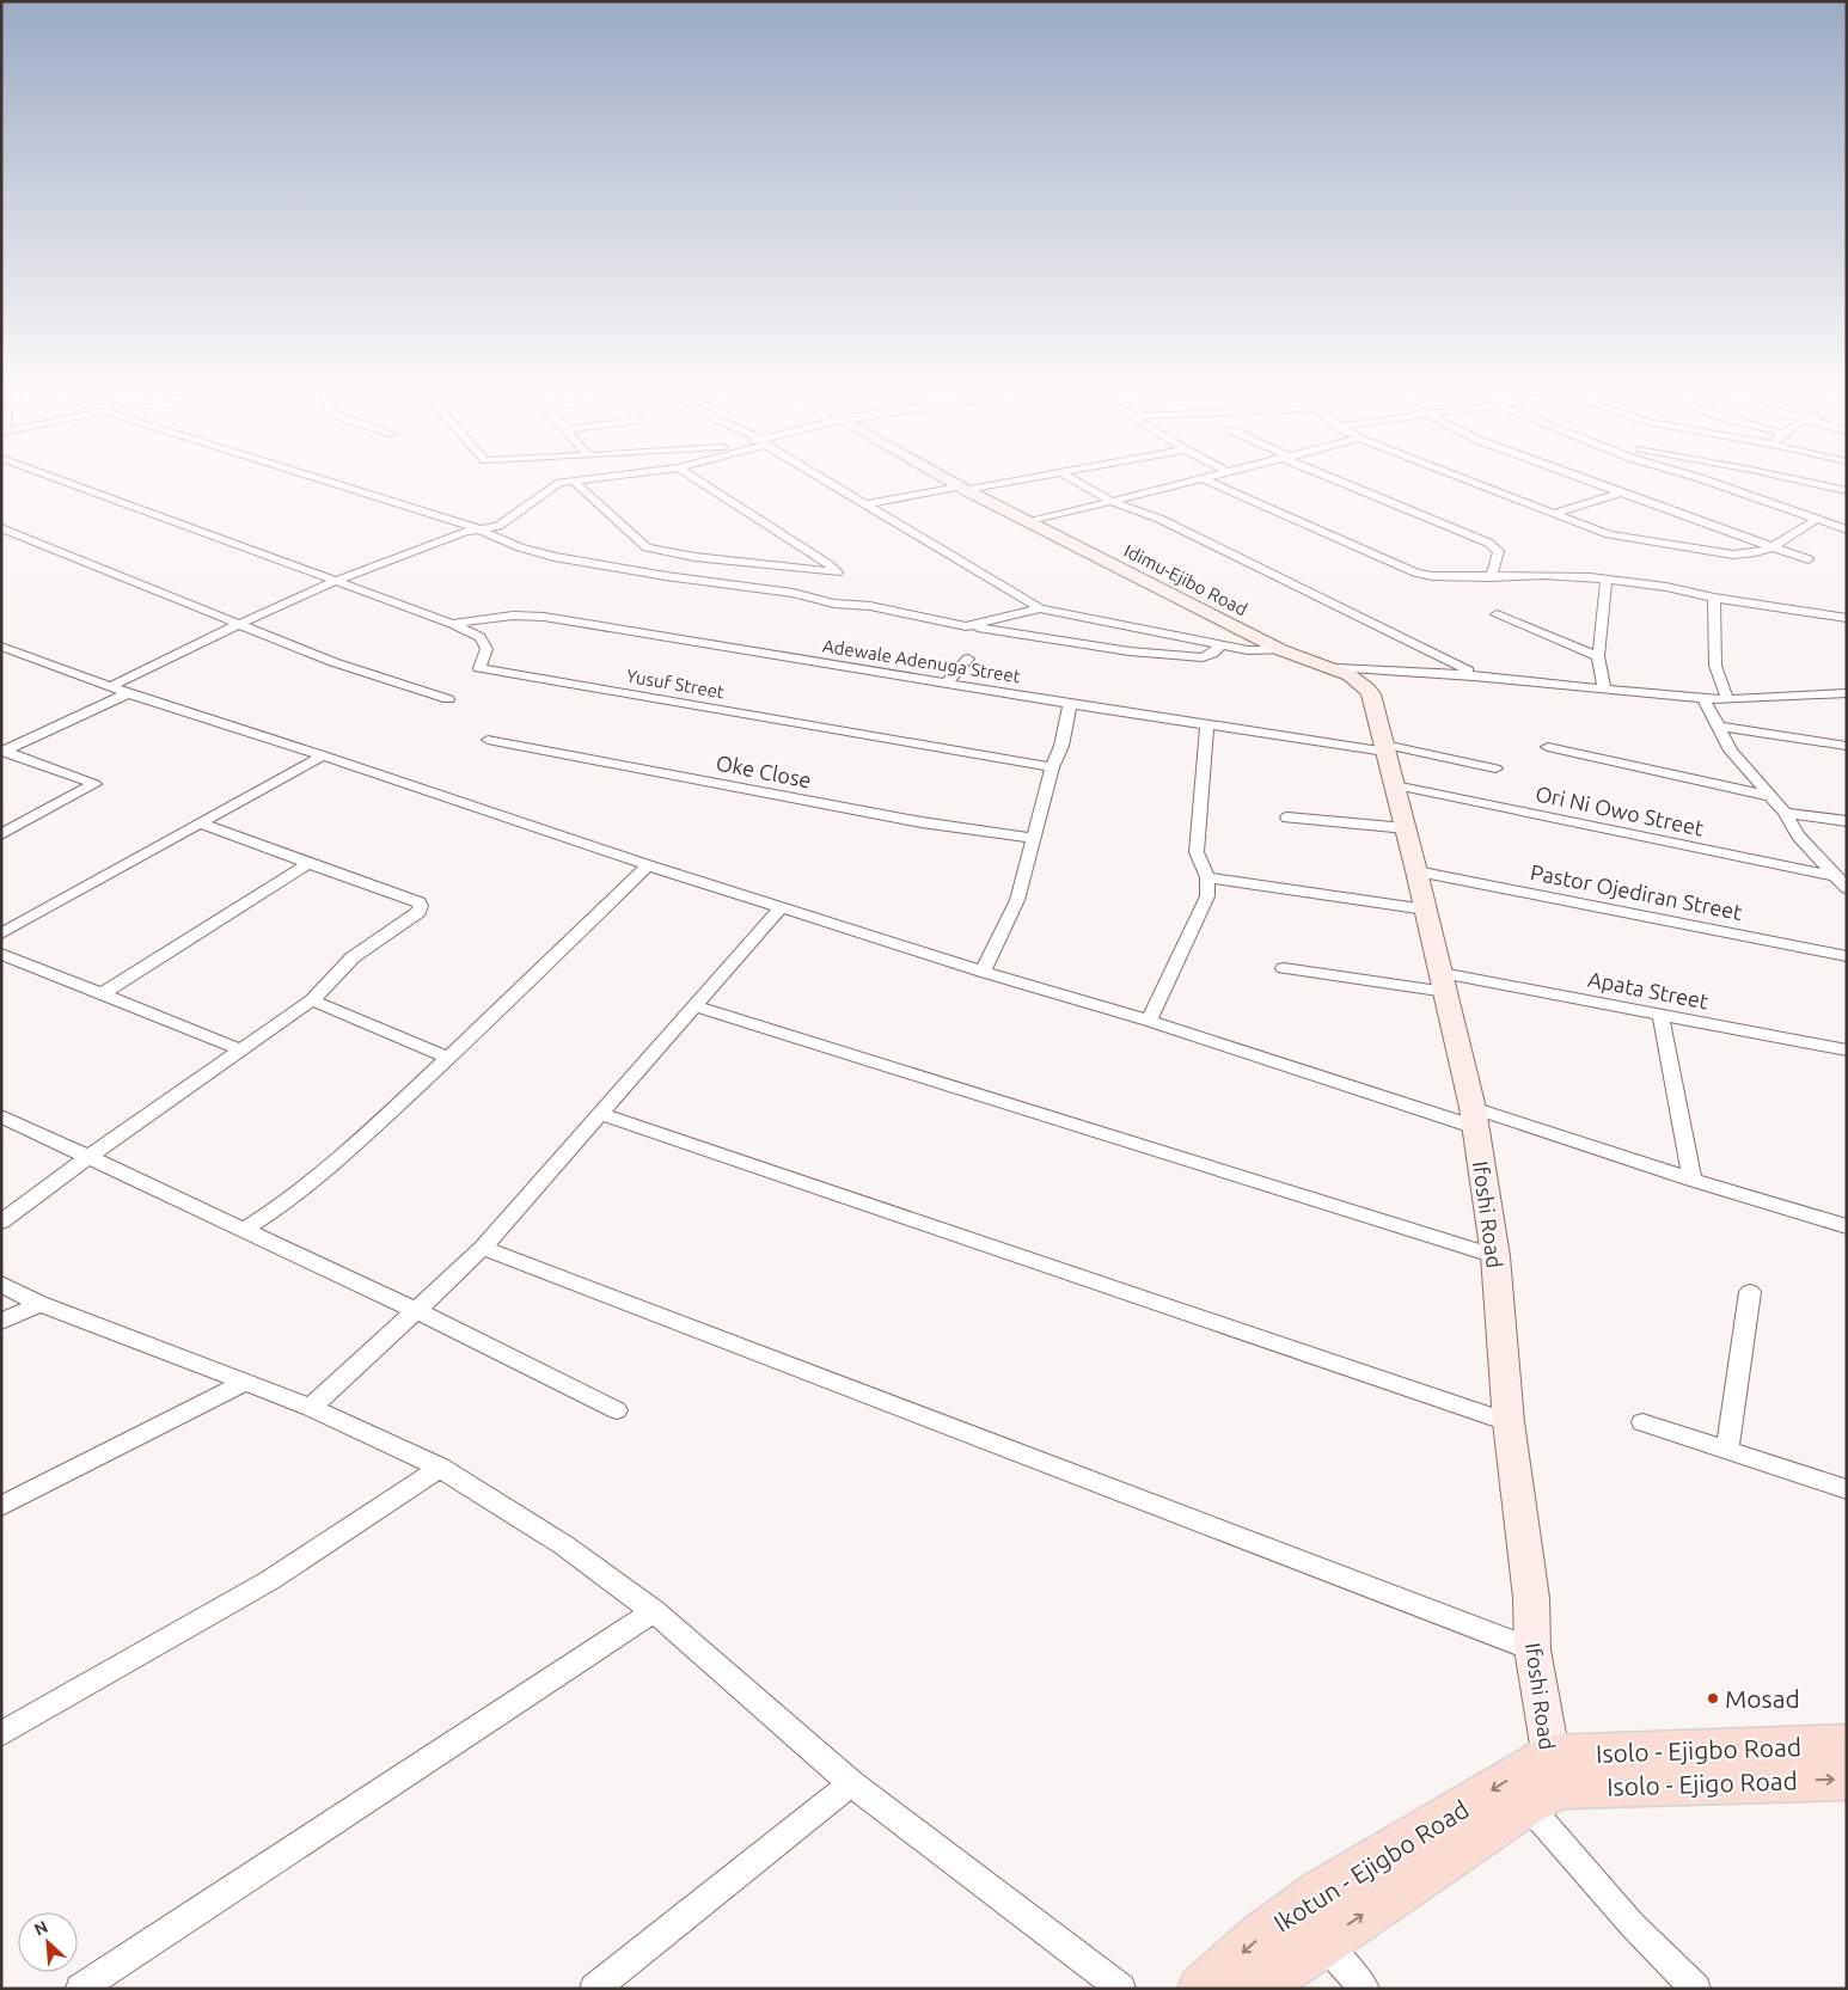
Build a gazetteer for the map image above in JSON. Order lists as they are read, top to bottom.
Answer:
{
  "streets": {
    "main road": [
      "Idimu-Ejibo Road",
      "Ifoshi Road",
      "Isolo - Ejigbo Road",
      "Isolo - Ejigo Road",
      "Ikotun - Ejigbo Road"
    ],
    "street": [
      "Adewale Adenuga Street",
      "Yusuf Street",
      "Oke Close",
      "Ori Ni Owo Street",
      "Pastor Ojediran Street",
      "Apata Street"
    ]
  },
  "crossings": [
    ["Idimu-Ejibo Road", "Ifoshi Road"],
    ["Adewale Adenuga Street", "Yusuf Street"],
    ["Adewale Adenuga Street", "Ifoshi Road"],
    ["Ori Ni Owo Street", "Ifoshi Road"],
    ["Pastor Ojediran Street", "Ifoshi Road"],
    ["Apata Street", "Ifoshi Road"],
    ["Ifoshi Road", "Isolo - Ejigbo Road"],
    ["Ifoshi Road", "Isolo - Ejigo Road"],
    ["Ifoshi Road", "Ikotun - Ejigbo Road"],
    ["Isolo - Ejigbo Road", "Isolo - Ejigo Road"],
    ["Isolo - Ejigbo Road", "Ikotun - Ejigbo Road"],
    ["Isolo - Ejigo Road", "Ikotun - Ejigbo Road"]
  ],
  "one_way": ["Isolo - Ejigo Road"],
  "places": ["Mosad"],
  "north": "top left"
}
